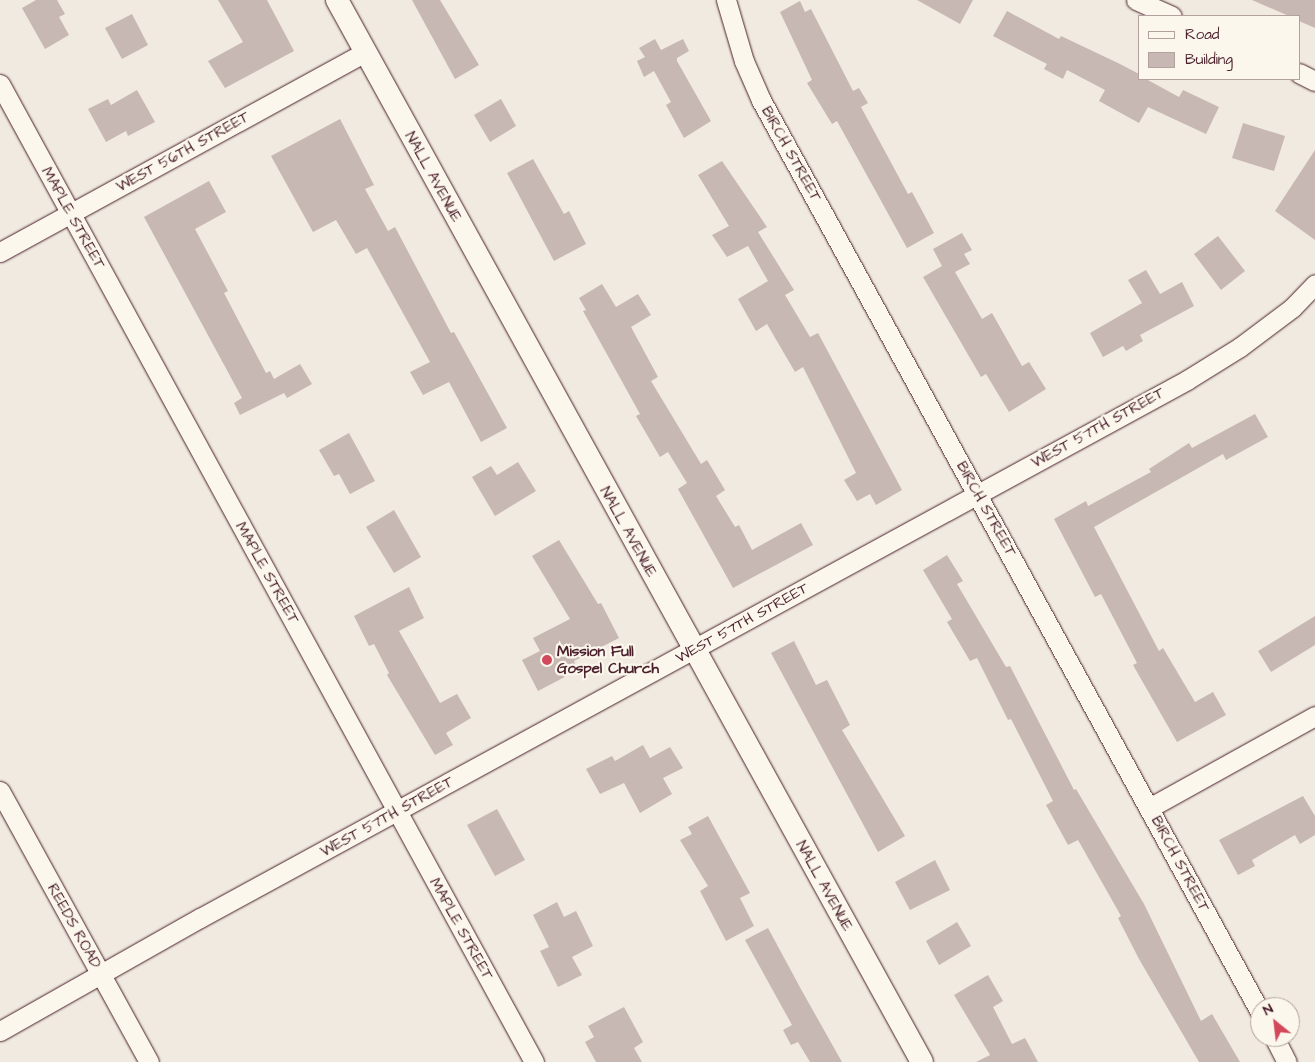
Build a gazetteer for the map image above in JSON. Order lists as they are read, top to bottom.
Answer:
{
  "streets": {
    "street": [
      "WEST 56TH STREET",
      "BIRCH STREET",
      "NALL AVENUE",
      "MAPLE STREET",
      "WEST 57TH STREET",
      "REEDS ROAD"
    ]
  },
  "crossings": [
    ["WEST 56TH STREET", "NALL AVENUE"],
    ["WEST 56TH STREET", "MAPLE STREET"],
    ["BIRCH STREET", "WEST 57TH STREET"],
    ["NALL AVENUE", "WEST 57TH STREET"],
    ["MAPLE STREET", "WEST 57TH STREET"],
    ["WEST 57TH STREET", "REEDS ROAD"]
  ],
  "places": ["Mission Full Gospel Church"],
  "legend": ["Road", "Building"],
  "north": "top left"
}
